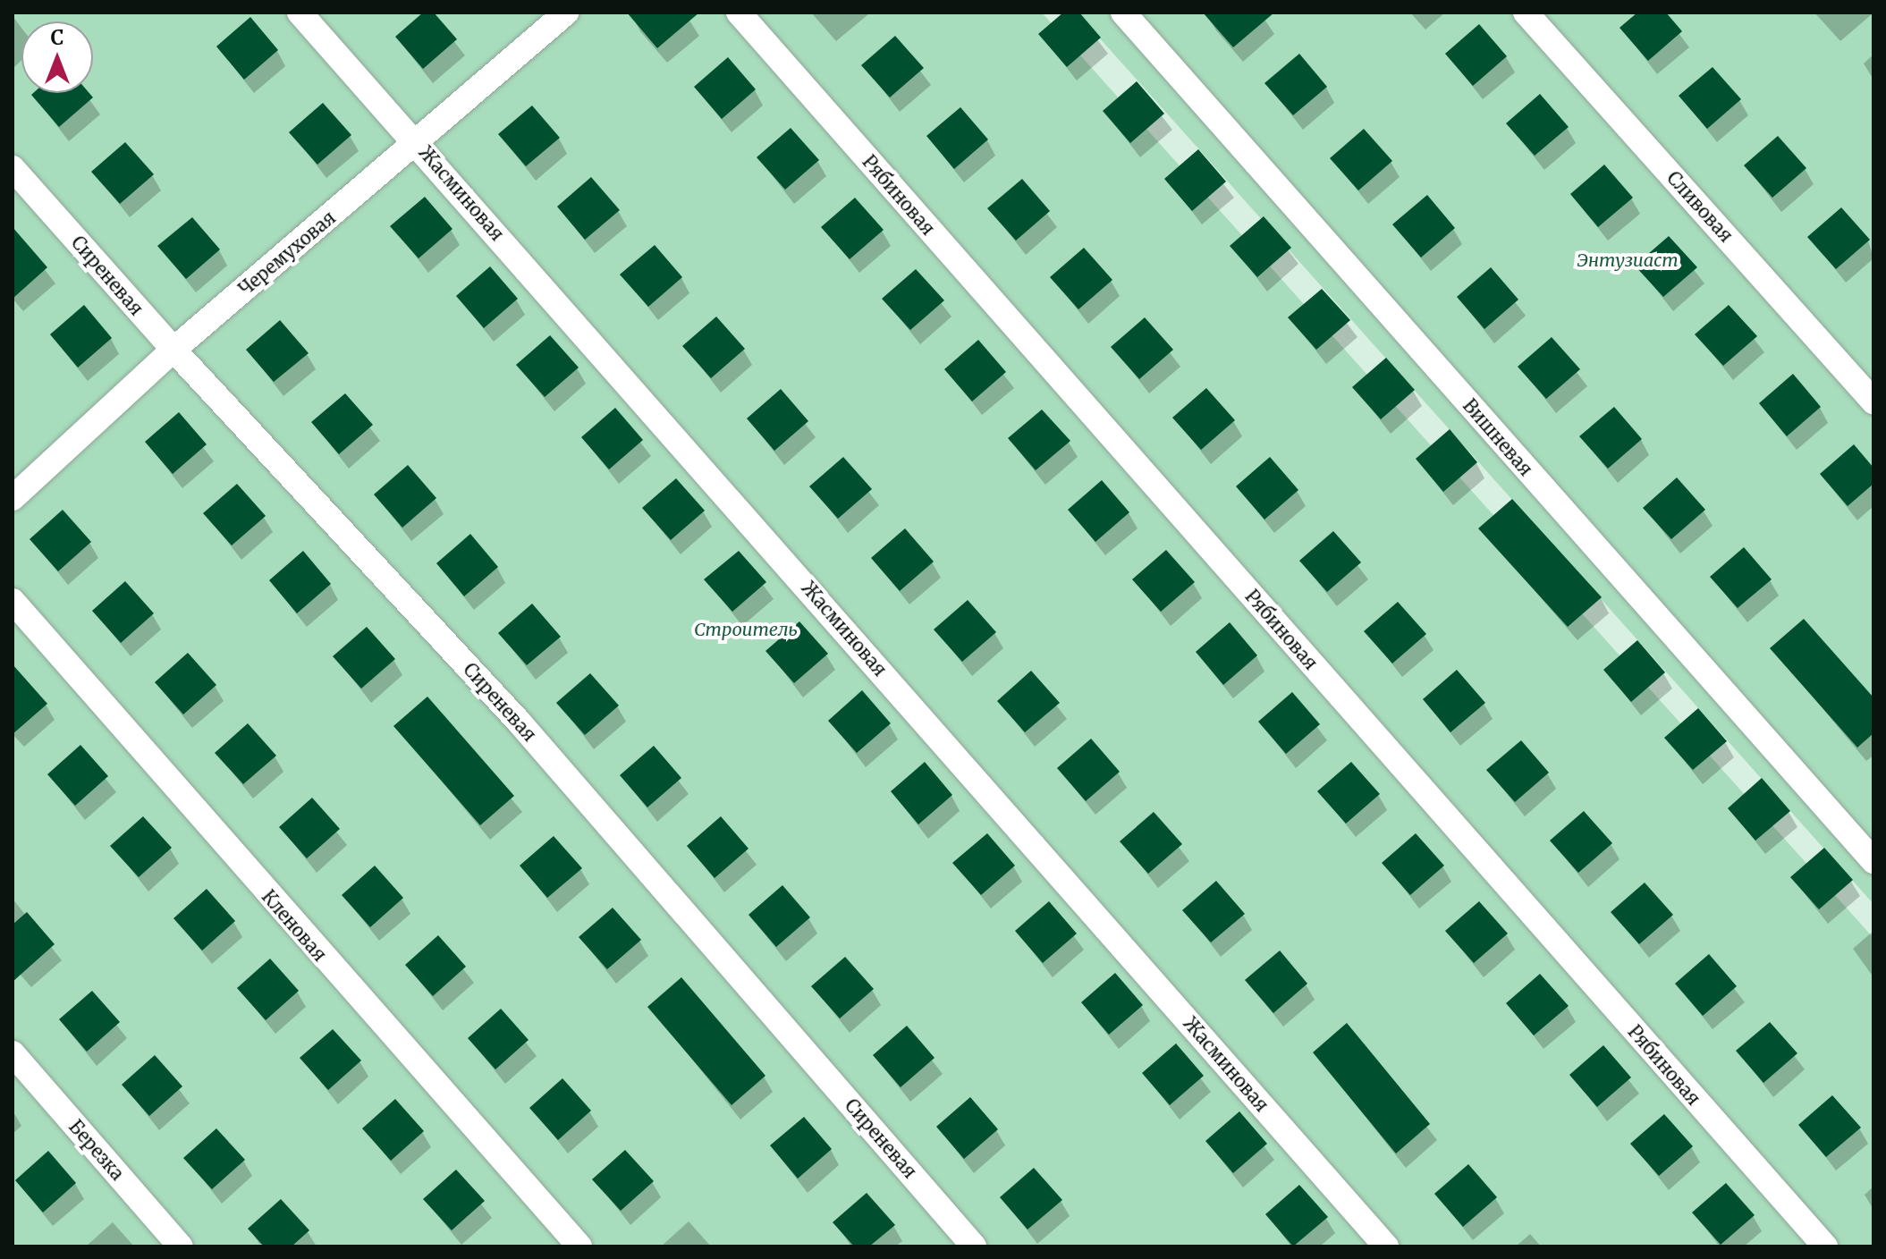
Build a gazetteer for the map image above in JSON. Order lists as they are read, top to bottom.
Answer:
{
  "streets": {
    "street": [
      "Жасминовая",
      "Рябиновая",
      "Сливовая",
      "Черемуховая",
      "Сиреневая",
      "Вишневая",
      "Кленовая",
      "Березка"
    ]
  },
  "crossings": [
    ["Жасминовая", "Черемуховая"],
    ["Черемуховая", "Сиреневая"]
  ],
  "parks": ["Энтузиаст", "Строитель"],
  "north": "top"
}
